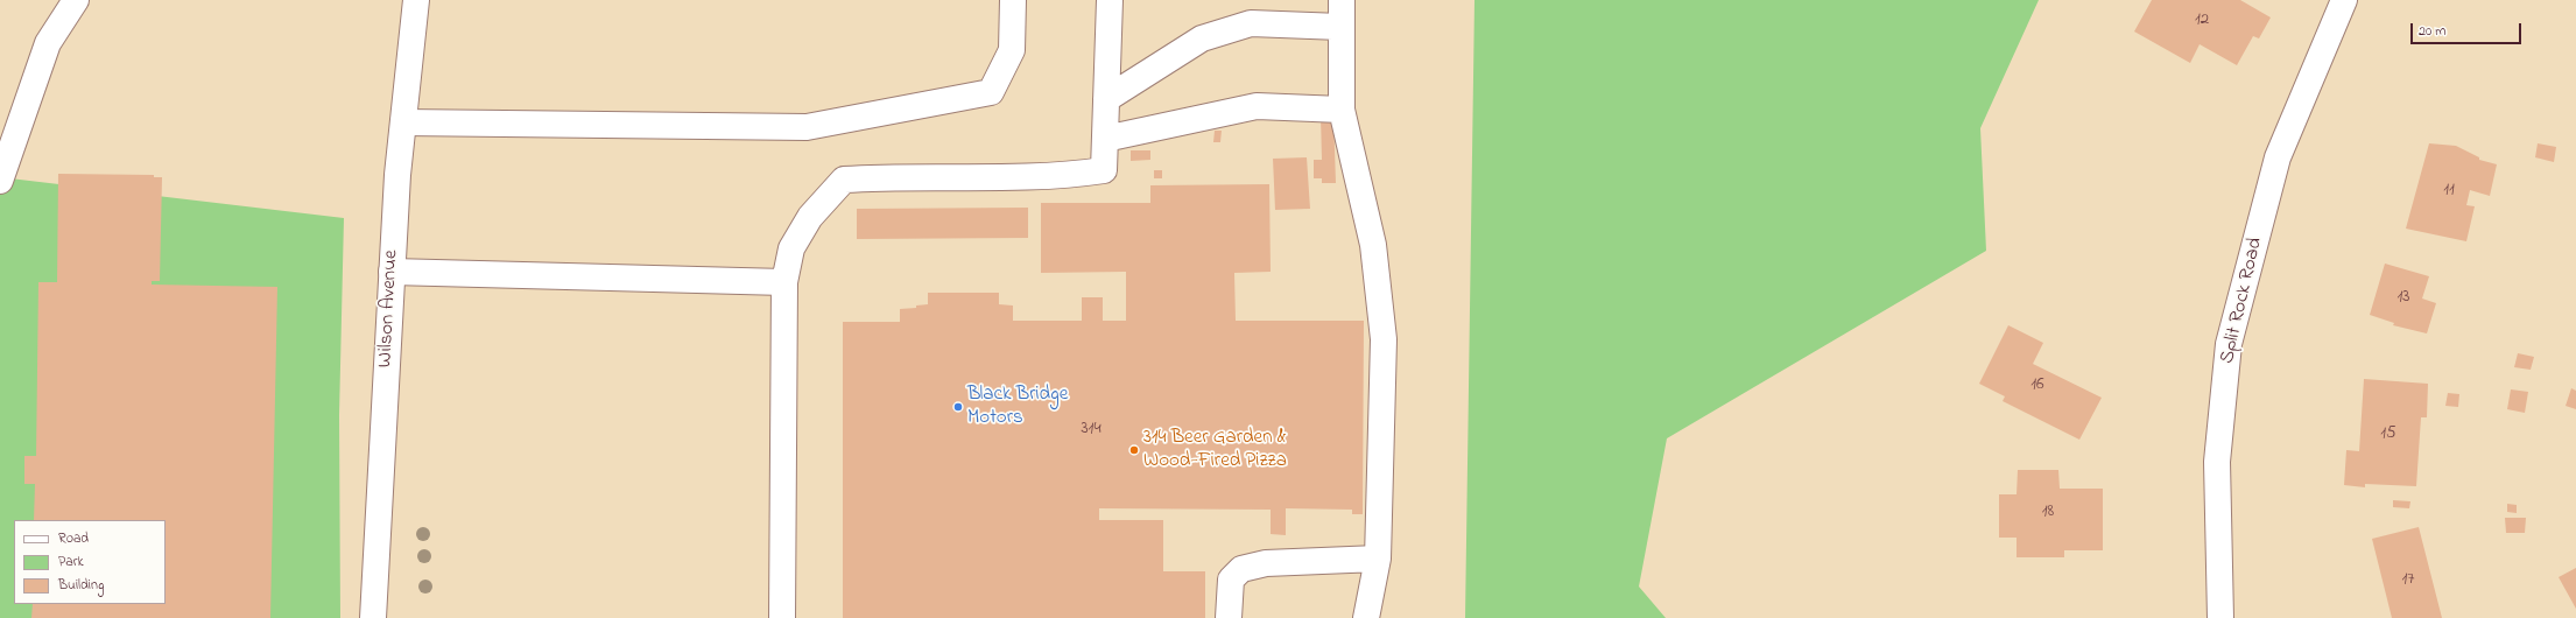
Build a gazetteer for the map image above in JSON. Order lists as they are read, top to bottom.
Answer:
{
  "streets": {
    "street": ["Split Rock Road", "Wilson Avenue"]
  },
  "places": ["Black Bridge Motors", "314 Beer Garden & Wood-Fired Pizza"],
  "house_numbers": [
    "12",
    "11",
    "13",
    "16",
    "314",
    "15",
    "18",
    "17"
  ],
  "legend": ["Road", "Park", "Building"],
  "scale_bar": "20 m"
}
